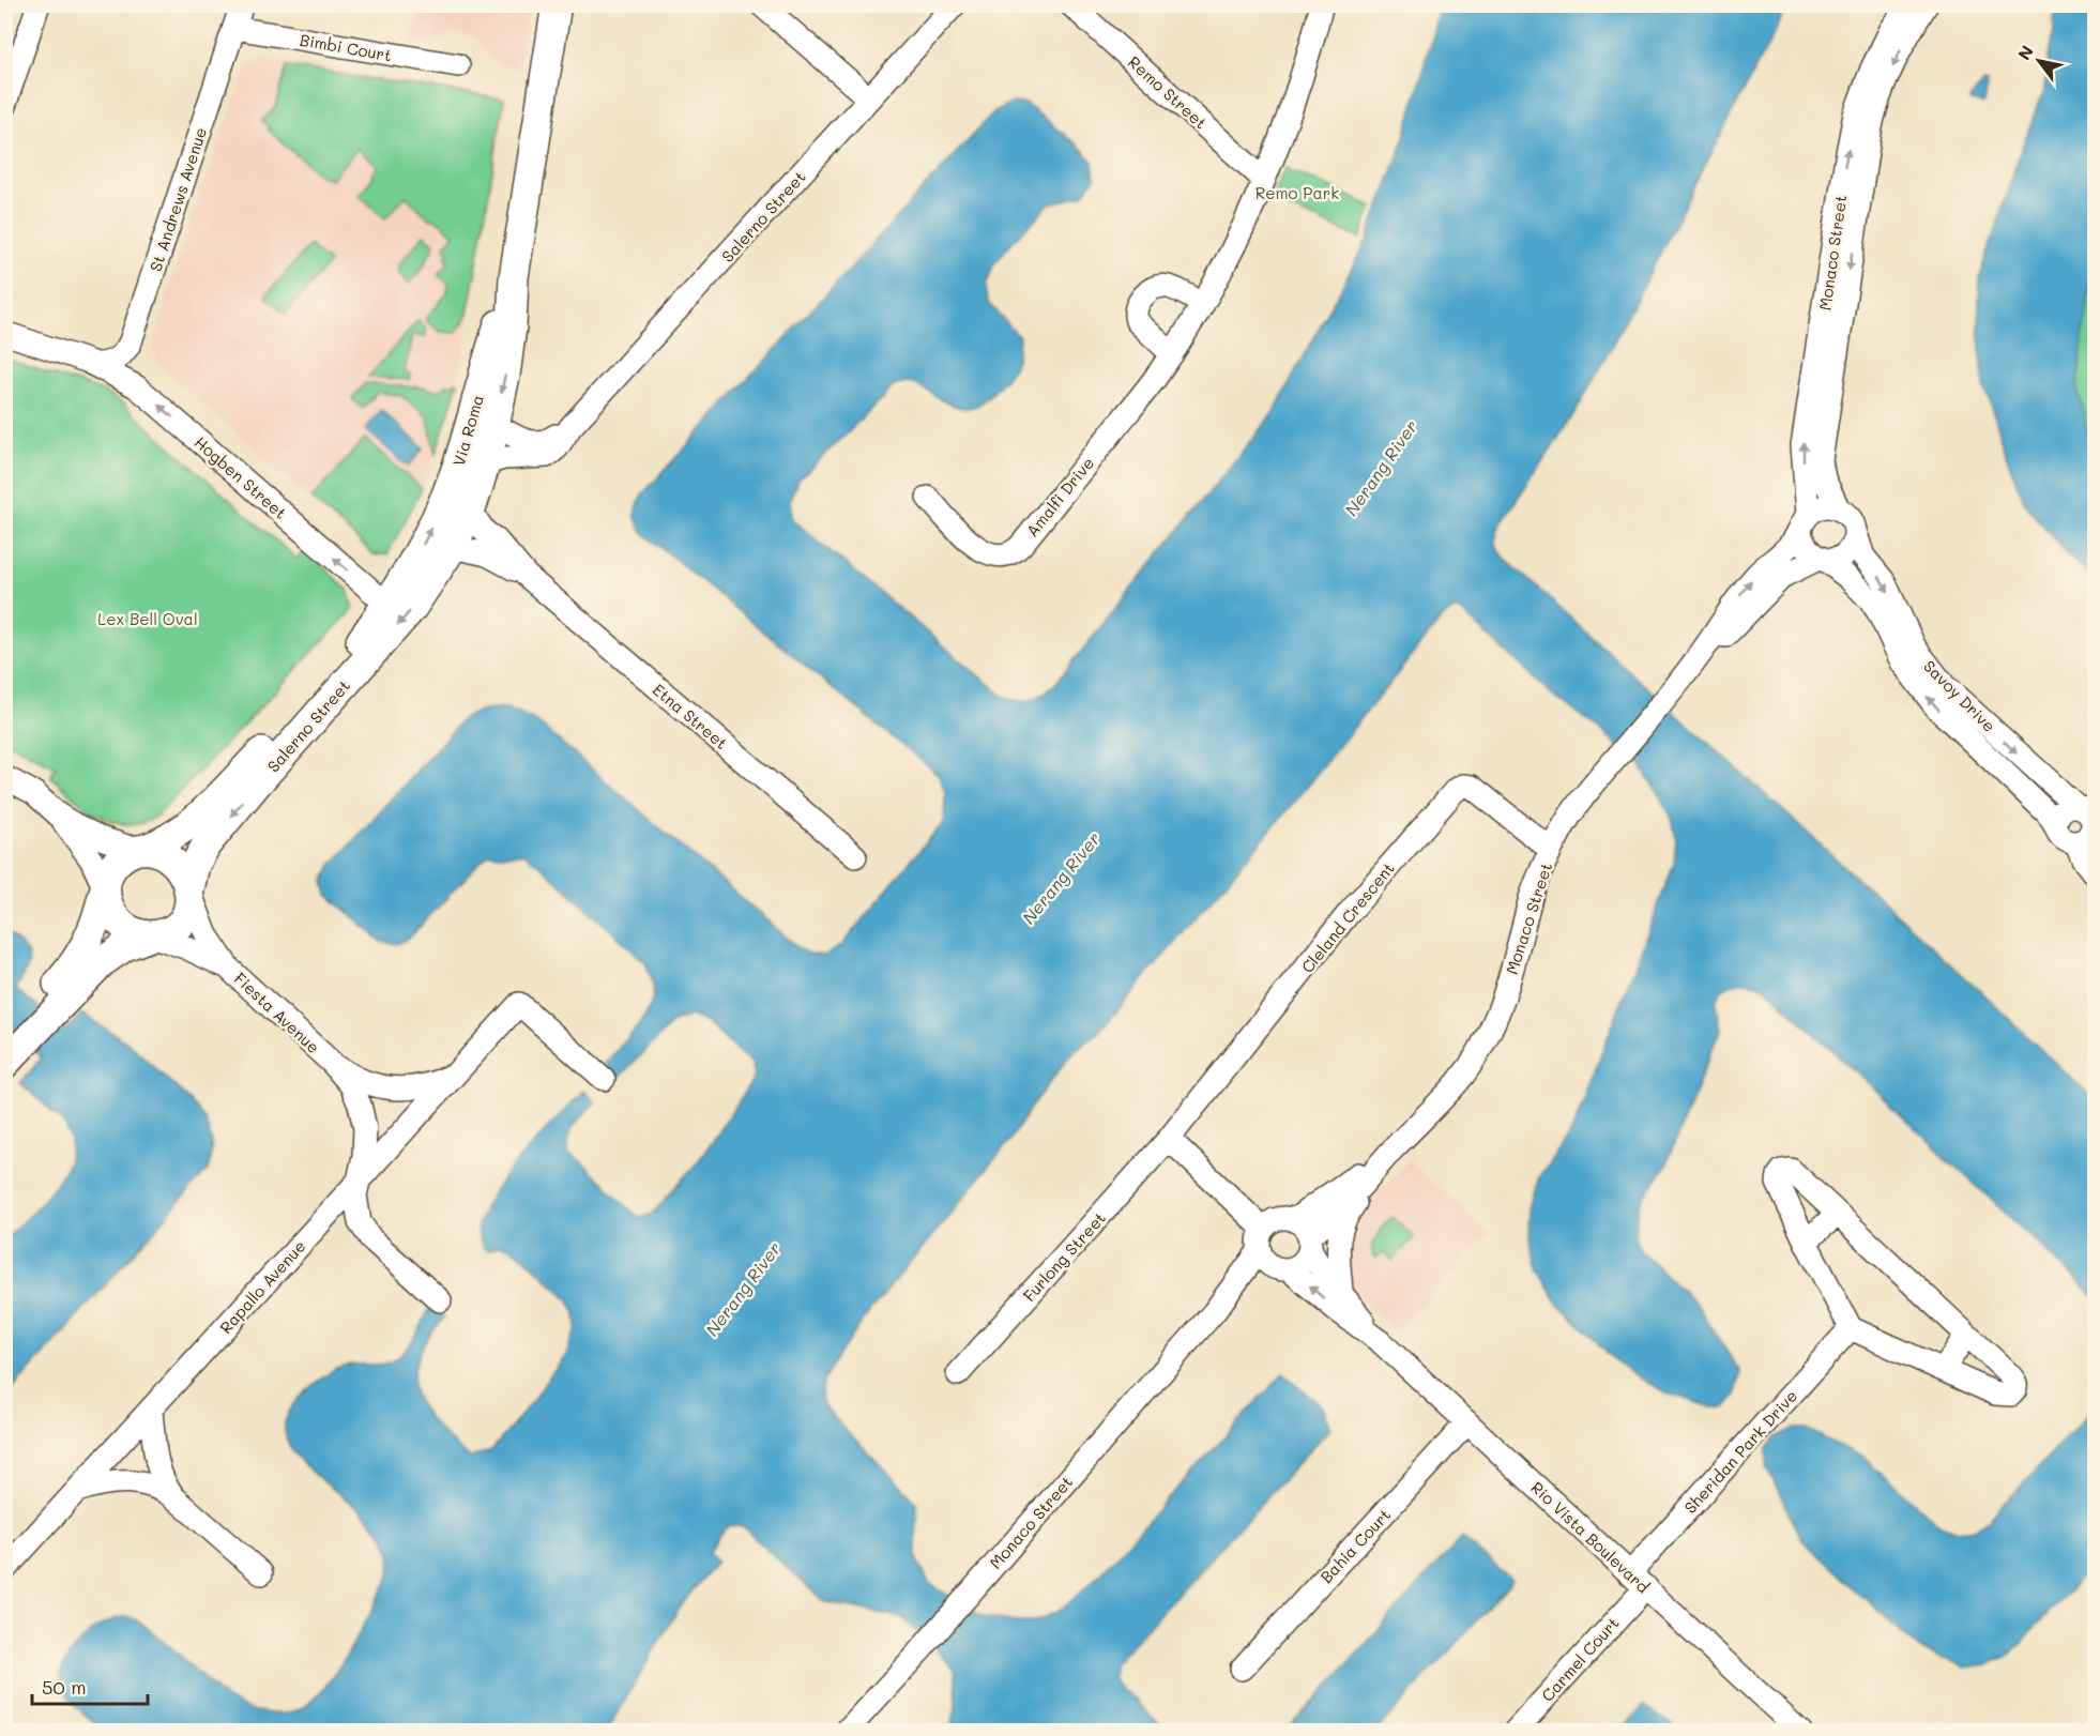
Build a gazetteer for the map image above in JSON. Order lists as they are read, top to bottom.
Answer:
{
  "streets": {
    "main road": ["Salerno Street", "Via Roma"],
    "street": [
      "Bimbi Court",
      "Remo Street",
      "St Andrews Avenue",
      "Monaco Street",
      "Hogben Street",
      "Amalfi Drive",
      "Savoy Drive",
      "Etna Street",
      "Cleland Crescent",
      "Fiesta Avenue",
      "Furlong Street",
      "Rapallo Avenue",
      "Sheridan Park Drive",
      "Rio Vista Boulevard",
      "Bahia Court",
      "Carmel Court"
    ]
  },
  "crossings": [
    ["Bimbi Court", "St Andrews Avenue"],
    ["Remo Street", "Amalfi Drive"],
    ["St Andrews Avenue", "Hogben Street"],
    ["Salerno Street", "Via Roma"],
    ["Salerno Street", "Hogben Street"],
    ["Salerno Street", "Etna Street"],
    ["Salerno Street", "Fiesta Avenue"],
    ["Monaco Street", "Savoy Drive"],
    ["Monaco Street", "Cleland Crescent"],
    ["Monaco Street", "Rio Vista Boulevard"],
    ["Via Roma", "Etna Street"],
    ["Cleland Crescent", "Furlong Street"],
    ["Cleland Crescent", "Rio Vista Boulevard"],
    ["Fiesta Avenue", "Rapallo Avenue"],
    ["Furlong Street", "Rio Vista Boulevard"],
    ["Sheridan Park Drive", "Rio Vista Boulevard"],
    ["Sheridan Park Drive", "Carmel Court"],
    ["Rio Vista Boulevard", "Bahia Court"],
    ["Rio Vista Boulevard", "Carmel Court"]
  ],
  "one_way": ["Hogben Street"],
  "water": ["Nerang River"],
  "parks": ["Remo Park", "Lex Bell Oval"],
  "scale_bar": "50 m",
  "north": "top left"
}
